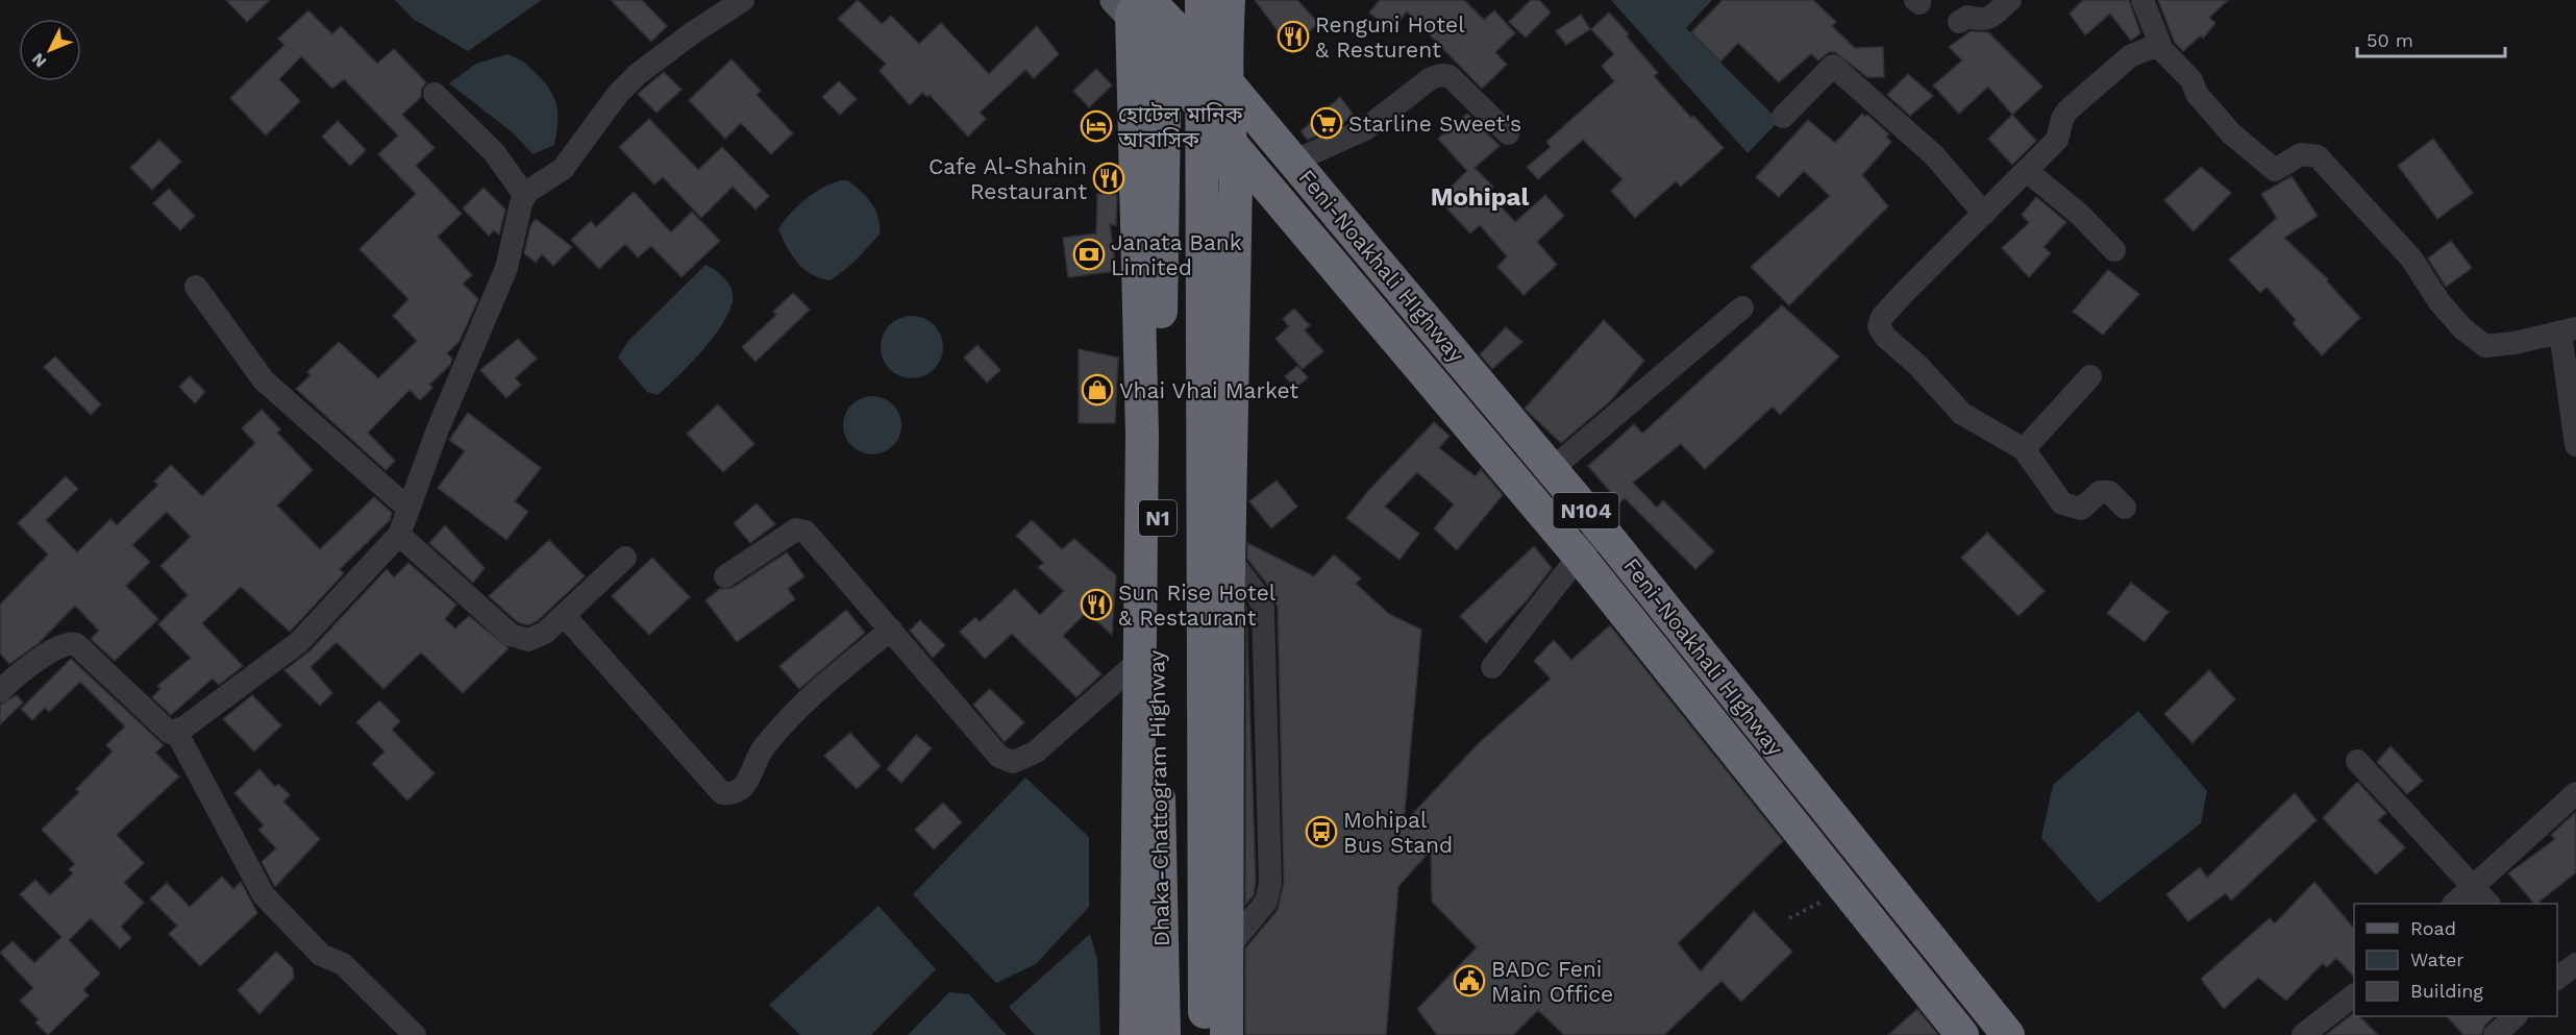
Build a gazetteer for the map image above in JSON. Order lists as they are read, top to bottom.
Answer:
{
  "streets": {
    "highway": [
      "Feni-Noakhali HIghway",
      "N104",
      "N1",
      "Dhaka-Chattogram Highway"
    ]
  },
  "districts": ["Mohipal"],
  "places": {
    "restaurant": ["Renguni Hotel & Resturent", "Cafe Al-Shahin Restaurant", "Sun Rise Hotel & Restaurant"],
    "supermarket": ["Starline Sweet's"],
    "hotel": ["হোটেল মানিক আবাসিক"],
    "bank": ["Janata Bank Limited"],
    "shop": ["Vhai Vhai Market"],
    "bus stop": ["Mohipal Bus Stand"],
    "public building": ["BADC Feni Main Office"]
  },
  "legend": ["Road", "Water", "Building"],
  "scale_bar": "50 m",
  "north": "bottom left"
}
